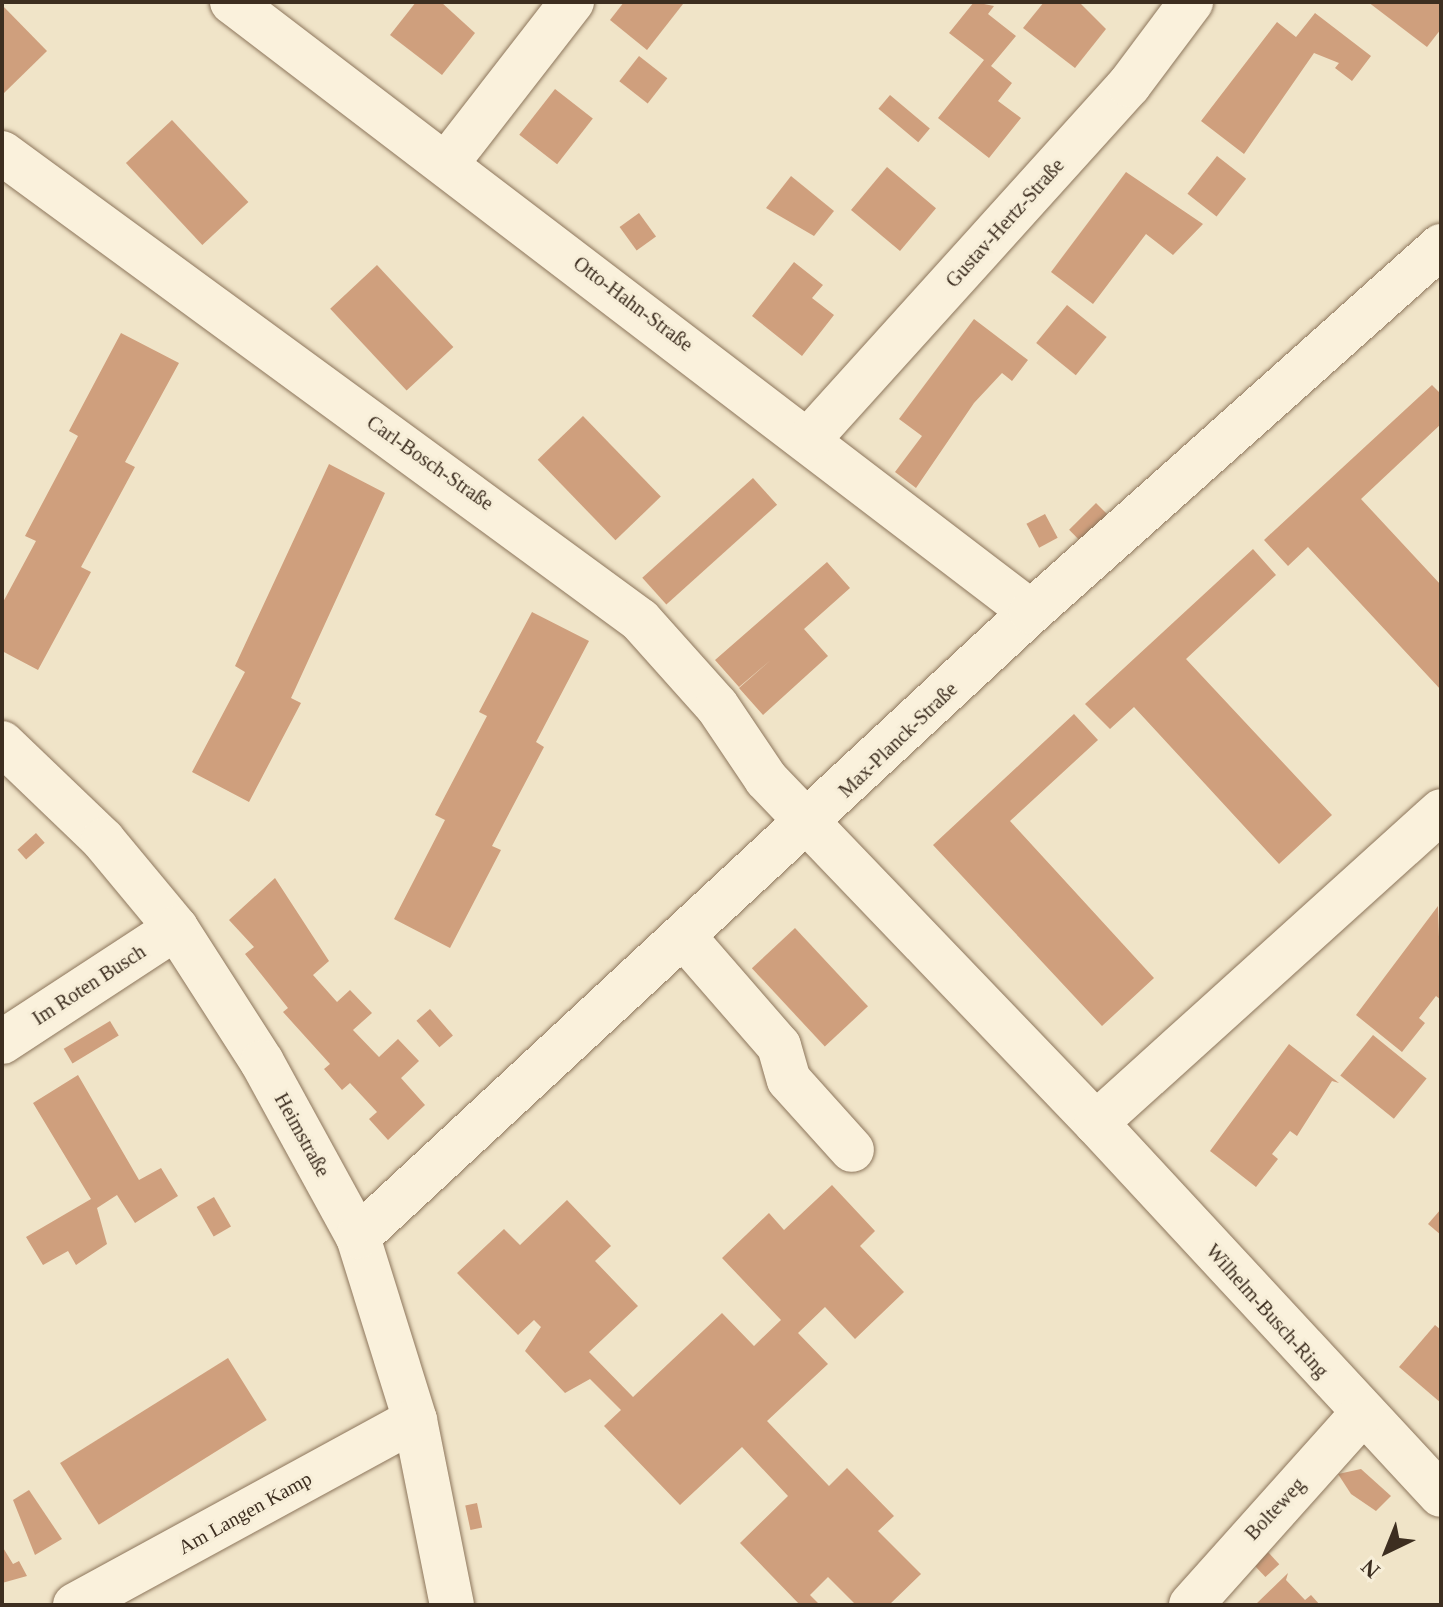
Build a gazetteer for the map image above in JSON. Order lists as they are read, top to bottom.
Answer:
{
  "streets": {
    "street": [
      "Gustav-Hertz-Straße",
      "Otto-Hahn-Straße",
      "Carl-Bosch-Straße",
      "Max-Planck-Straße",
      "Im Roten Busch",
      "Heimstraße",
      "Wilhelm-Busch-Ring",
      "Bolteweg",
      "Am Langen Kamp"
    ]
  },
  "crossings": [
    ["Gustav-Hertz-Straße", "Otto-Hahn-Straße"],
    ["Otto-Hahn-Straße", "Max-Planck-Straße"],
    ["Carl-Bosch-Straße", "Max-Planck-Straße"],
    ["Carl-Bosch-Straße", "Wilhelm-Busch-Ring"],
    ["Max-Planck-Straße", "Heimstraße"],
    ["Max-Planck-Straße", "Wilhelm-Busch-Ring"],
    ["Im Roten Busch", "Heimstraße"],
    ["Heimstraße", "Am Langen Kamp"],
    ["Wilhelm-Busch-Ring", "Bolteweg"]
  ],
  "north": "bottom left"
}
